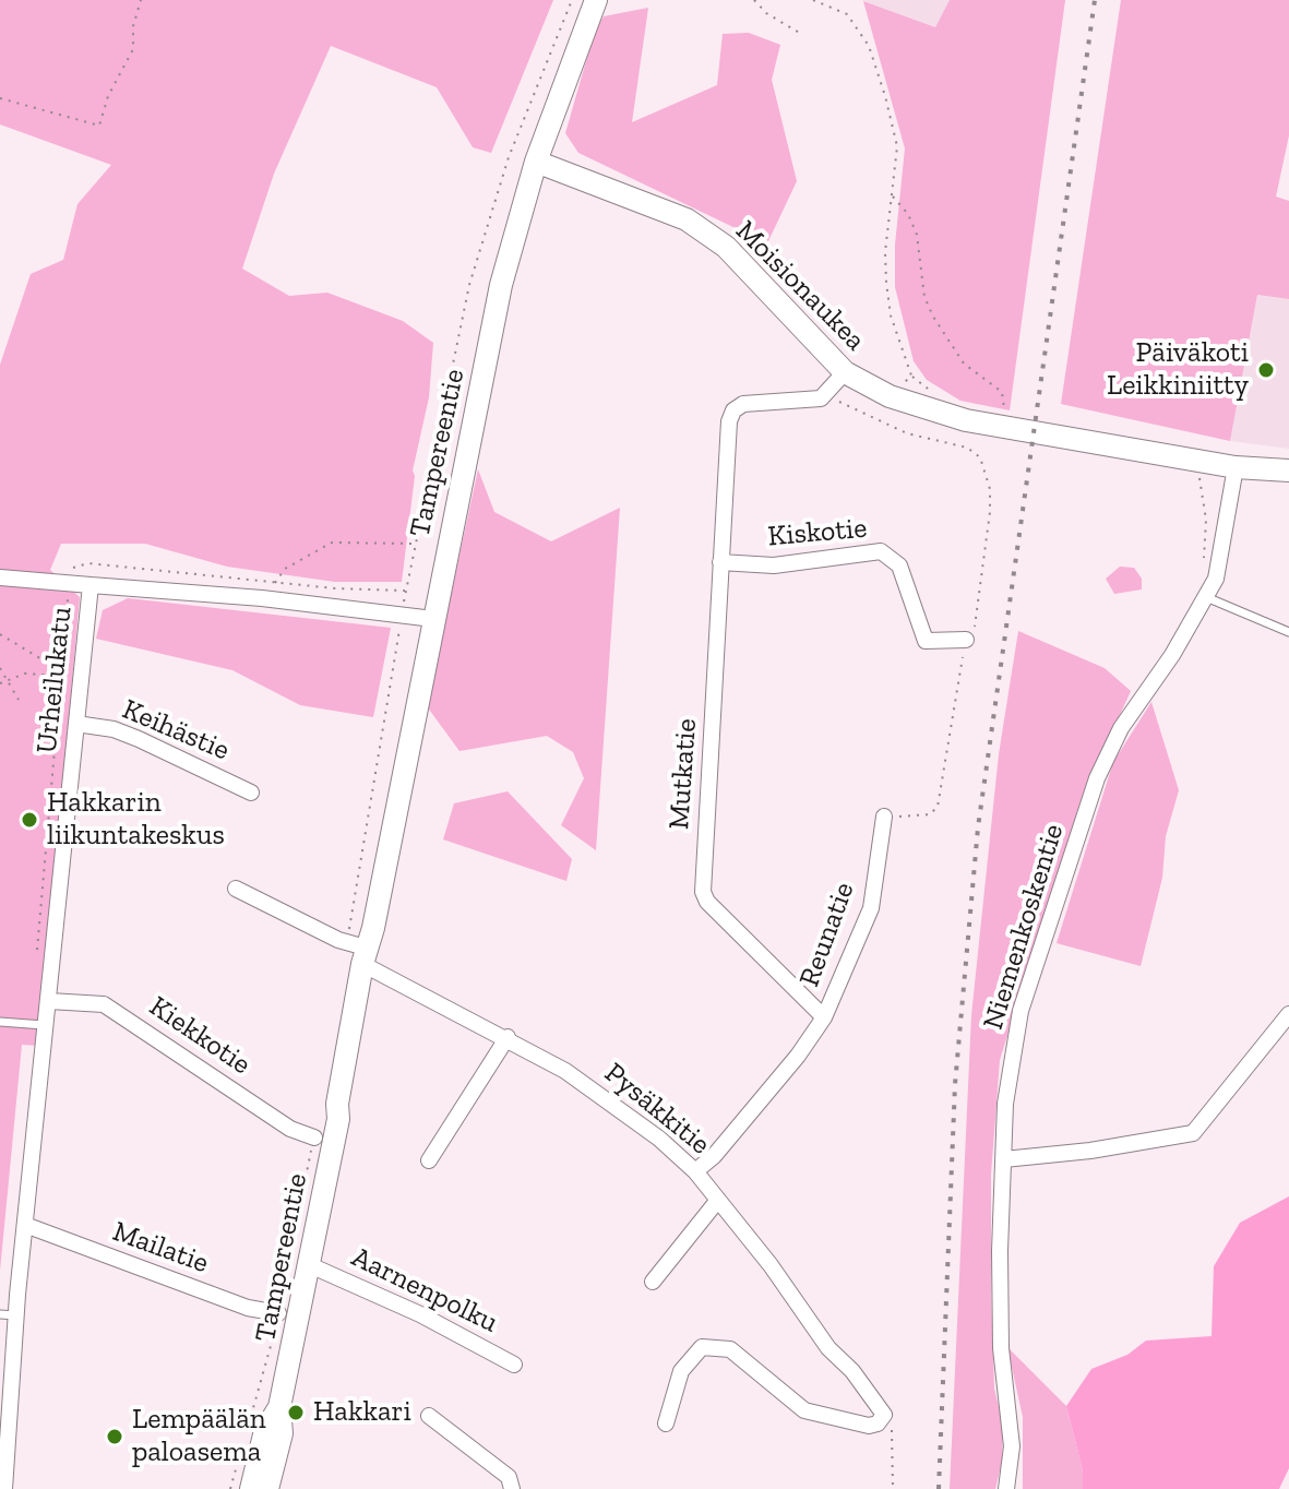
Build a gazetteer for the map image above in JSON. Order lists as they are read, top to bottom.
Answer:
{
  "streets": {
    "main road": ["Moisionaukea", "Tampereentie"],
    "street": [
      "Kiskotie",
      "Urheilukatu",
      "Keihästie",
      "Mutkatie",
      "Niemenkoskentie",
      "Reunatie",
      "Kiekkotie",
      "Pysäkkitie",
      "Mailatie",
      "Aarnenpolku"
    ]
  },
  "crossings": [
    ["Moisionaukea", "Tampereentie"],
    ["Moisionaukea", "Niemenkoskentie"],
    ["Tampereentie", "Urheilukatu"],
    ["Tampereentie", "Pysäkkitie"],
    ["Tampereentie", "Aarnenpolku"],
    ["Kiskotie", "Mutkatie"],
    ["Urheilukatu", "Keihästie"],
    ["Urheilukatu", "Kiekkotie"],
    ["Urheilukatu", "Mailatie"],
    ["Mutkatie", "Reunatie"]
  ],
  "places": [
    "Päiväkoti Leikkiniitty",
    "Hakkarin liikuntakeskus",
    "Hakkari",
    "Lempäälän paloasema"
  ]
}
